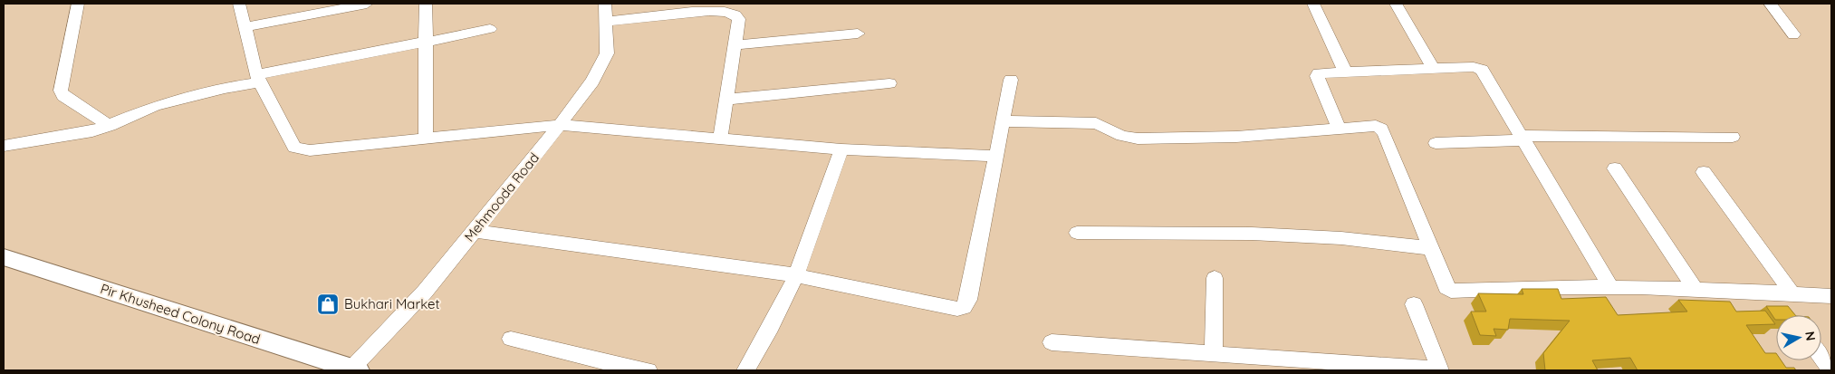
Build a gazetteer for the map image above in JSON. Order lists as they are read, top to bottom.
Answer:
{
  "streets": {
    "street": ["Mehmooda Road", "Pir Khusheed Colony Road"]
  },
  "crossings": [
    ["Mehmooda Road", "Pir Khusheed Colony Road"]
  ],
  "places": {
    "shop": ["Bukhari Market"]
  },
  "north": "right"
}
